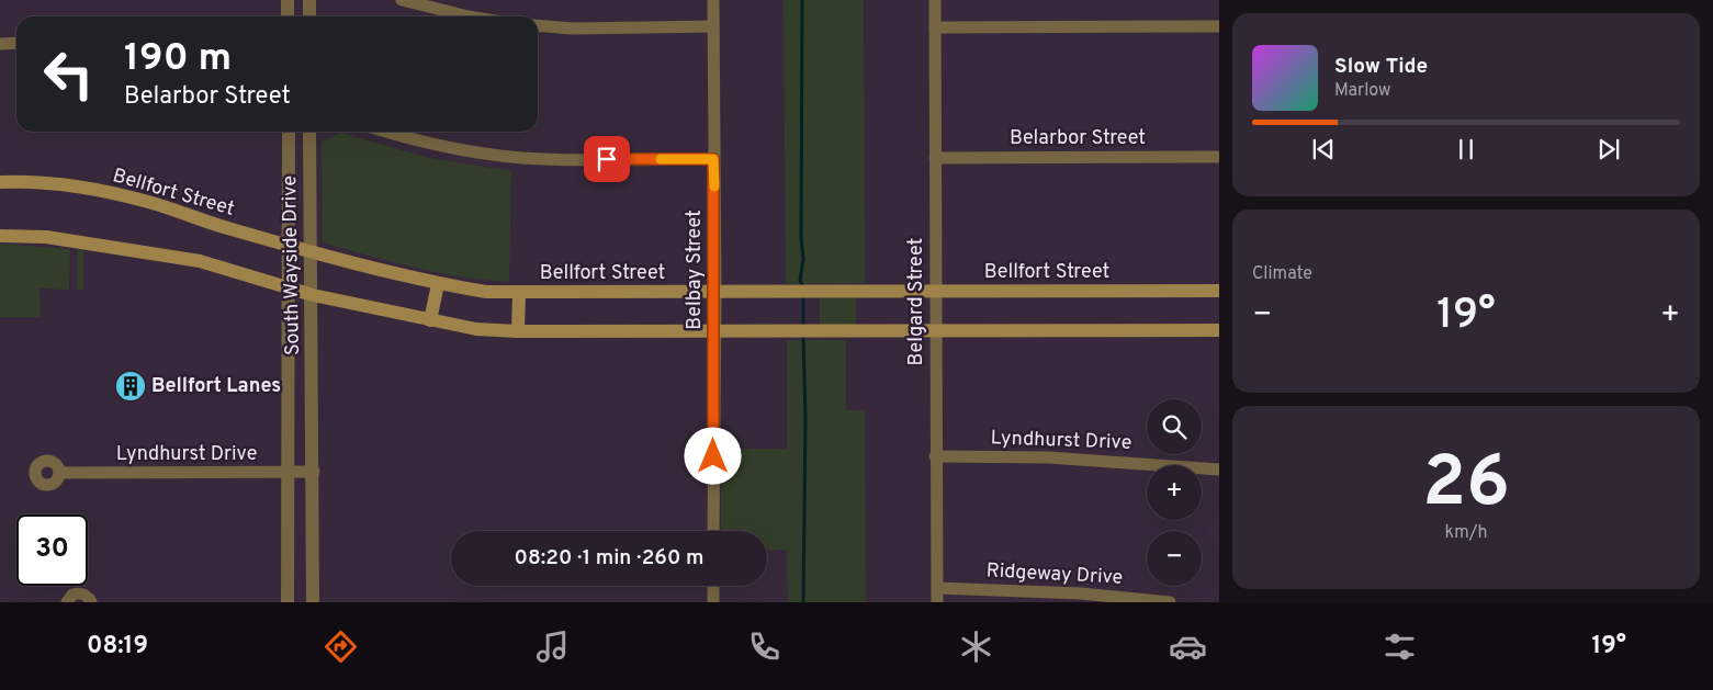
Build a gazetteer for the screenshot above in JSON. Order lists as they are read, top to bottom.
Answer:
{
  "streets": {
    "main road": ["Bellfort Street"],
    "street": [
      "Belarbor Street",
      "South Wayside Drive",
      "Belbay Street",
      "Belgard Street",
      "Lyndhurst Drive",
      "Ridgeway Drive"
    ]
  },
  "crossings": [
    ["Belarbor Street", "Belgard Street"],
    ["Bellfort Street", "South Wayside Drive"],
    ["Bellfort Street", "Belbay Street"],
    ["Bellfort Street", "Belgard Street"],
    ["South Wayside Drive", "Lyndhurst Drive"],
    ["Belgard Street", "Lyndhurst Drive"],
    ["Belgard Street", "Ridgeway Drive"]
  ],
  "places": {
    "building": ["Bellfort Lanes"]
  },
  "page": {
    "turn": ["190 m", "Belarbor Street"],
    "song": ["Slow Tide", "Marlow"],
    "tile": [
      "Climate",
      ["26", "km/h"]
    ],
    "heat": ["−", "19°", "+"],
    "map_buttons": ["+", "−"],
    "limit": "30",
    "trip": "08:20 · 1 min · 260 m",
    "tabs": ["08:19", "19°"]
  }
}
